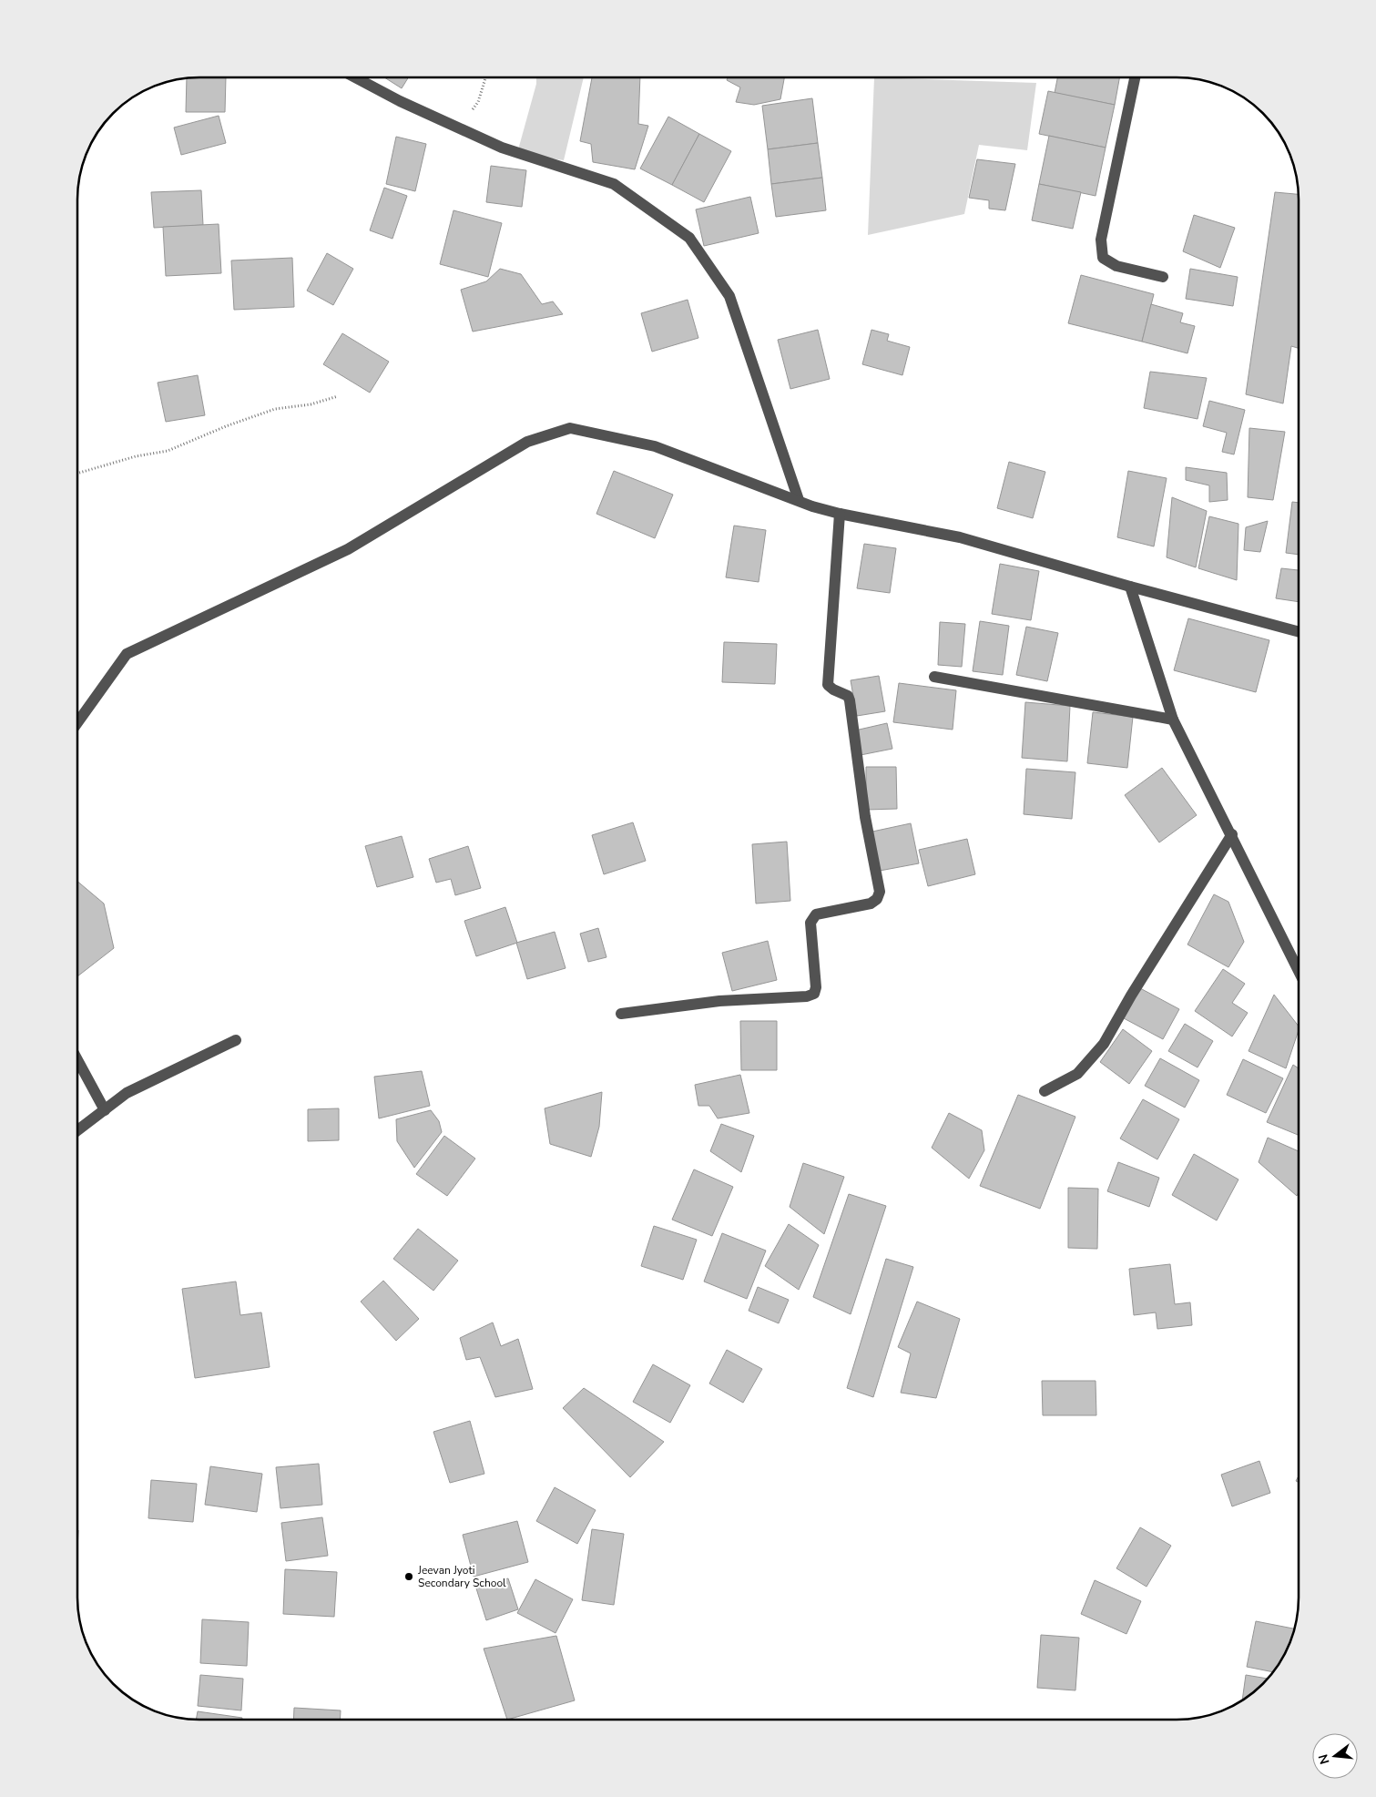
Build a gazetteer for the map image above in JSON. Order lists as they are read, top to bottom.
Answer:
{
  "places": ["Jeevan Jyoti Secondary School"],
  "north": "left"
}
